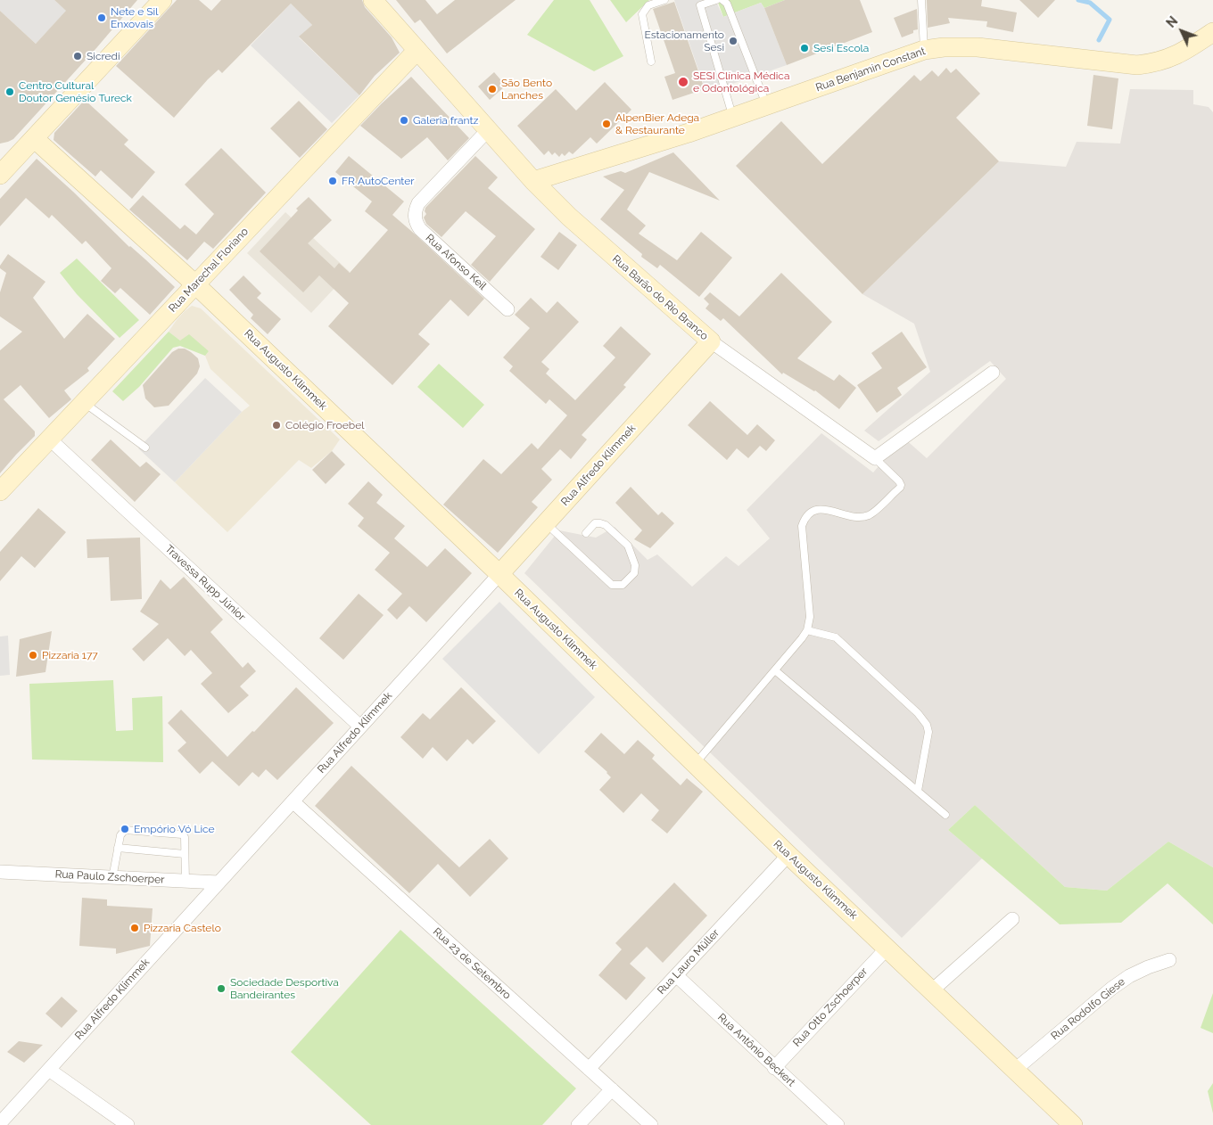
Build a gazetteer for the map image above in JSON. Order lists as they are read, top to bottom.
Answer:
{
  "streets": {
    "street": [
      "Rua Benjamin Constant",
      "Rua Afonso Keil",
      "Rua Marechal Floriano",
      "Rua Barão do Rio Branco",
      "Rua Augusto Klimmek",
      "Rua Alfredo Klimmek",
      "Travessa Rupp Júnior",
      "Rua Paulo Zschoerper",
      "Rua Lauro Müller",
      "Rua 23 de Setembro",
      "Rua Otto Zschoerper",
      "Rua Rodolfo Giese",
      "Rua Antônio Beckert"
    ]
  },
  "crossings": [
    ["Rua Benjamin Constant", "Rua Barão do Rio Branco"],
    ["Rua Afonso Keil", "Rua Barão do Rio Branco"],
    ["Rua Marechal Floriano", "Rua Barão do Rio Branco"],
    ["Rua Marechal Floriano", "Rua Augusto Klimmek"],
    ["Rua Marechal Floriano", "Travessa Rupp Júnior"],
    ["Rua Barão do Rio Branco", "Rua Alfredo Klimmek"],
    ["Rua Augusto Klimmek", "Rua Alfredo Klimmek"],
    ["Rua Augusto Klimmek", "Rua Lauro Müller"],
    ["Rua Augusto Klimmek", "Rua Otto Zschoerper"],
    ["Rua Augusto Klimmek", "Rua Rodolfo Giese"],
    ["Rua Alfredo Klimmek", "Travessa Rupp Júnior"],
    ["Rua Alfredo Klimmek", "Rua Paulo Zschoerper"],
    ["Rua Alfredo Klimmek", "Rua 23 de Setembro"],
    ["Rua Lauro Müller", "Rua 23 de Setembro"],
    ["Rua Lauro Müller", "Rua Antônio Beckert"],
    ["Rua Otto Zschoerper", "Rua Antônio Beckert"]
  ],
  "places": [
    "Nete e Sil Enxovais",
    "Estacionamento Sesi",
    "Sesi Escola",
    "Sicredi",
    "SESI Clínica Médica e Odontológica",
    "São Bento Lanches",
    "Centro Cultural Doutor Genésio Tureck",
    "Galeria frantz",
    "AlpenBier Adega & Restaurante",
    "FR AutoCenter",
    "Colégio Froebel",
    "Pizzaria 177",
    "Empório Vó Lice",
    "Pizzaria Castelo",
    "Sociedade Desportiva Bandeirantes"
  ],
  "north": "top left"
}
